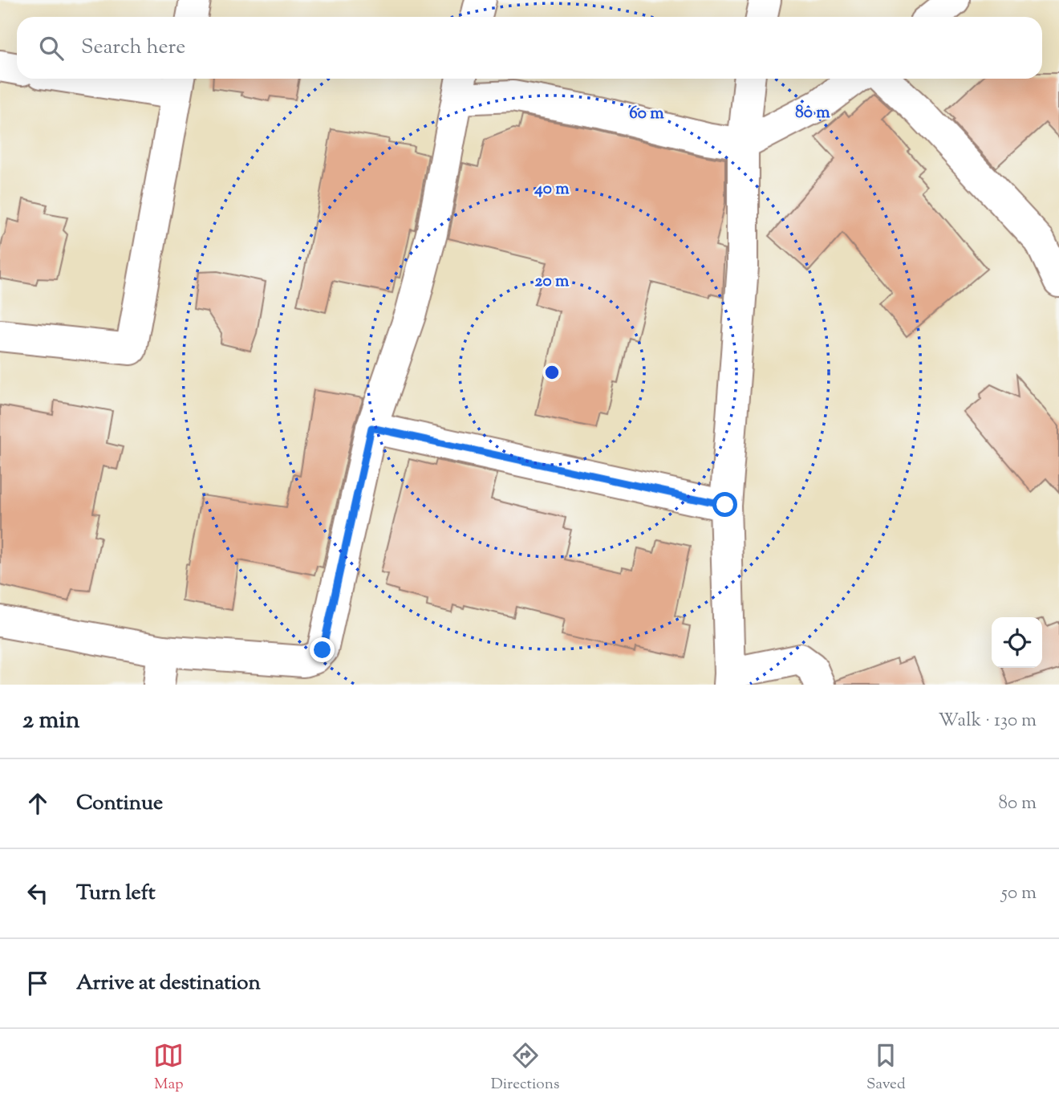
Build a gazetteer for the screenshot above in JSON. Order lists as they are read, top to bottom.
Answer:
{
  "page": {
    "search": "Search here",
    "heading": ["2 min", "Walk · 130 m"],
    "list": [
      ["Continue", "80 m"],
      ["Turn left", "50 m"],
      "Arrive at destination"
    ],
    "nav": ["Map", "Directions", "Saved"]
  },
  "rings": [
    "80 m",
    "60 m",
    "40 m",
    "20 m"
  ]
}
